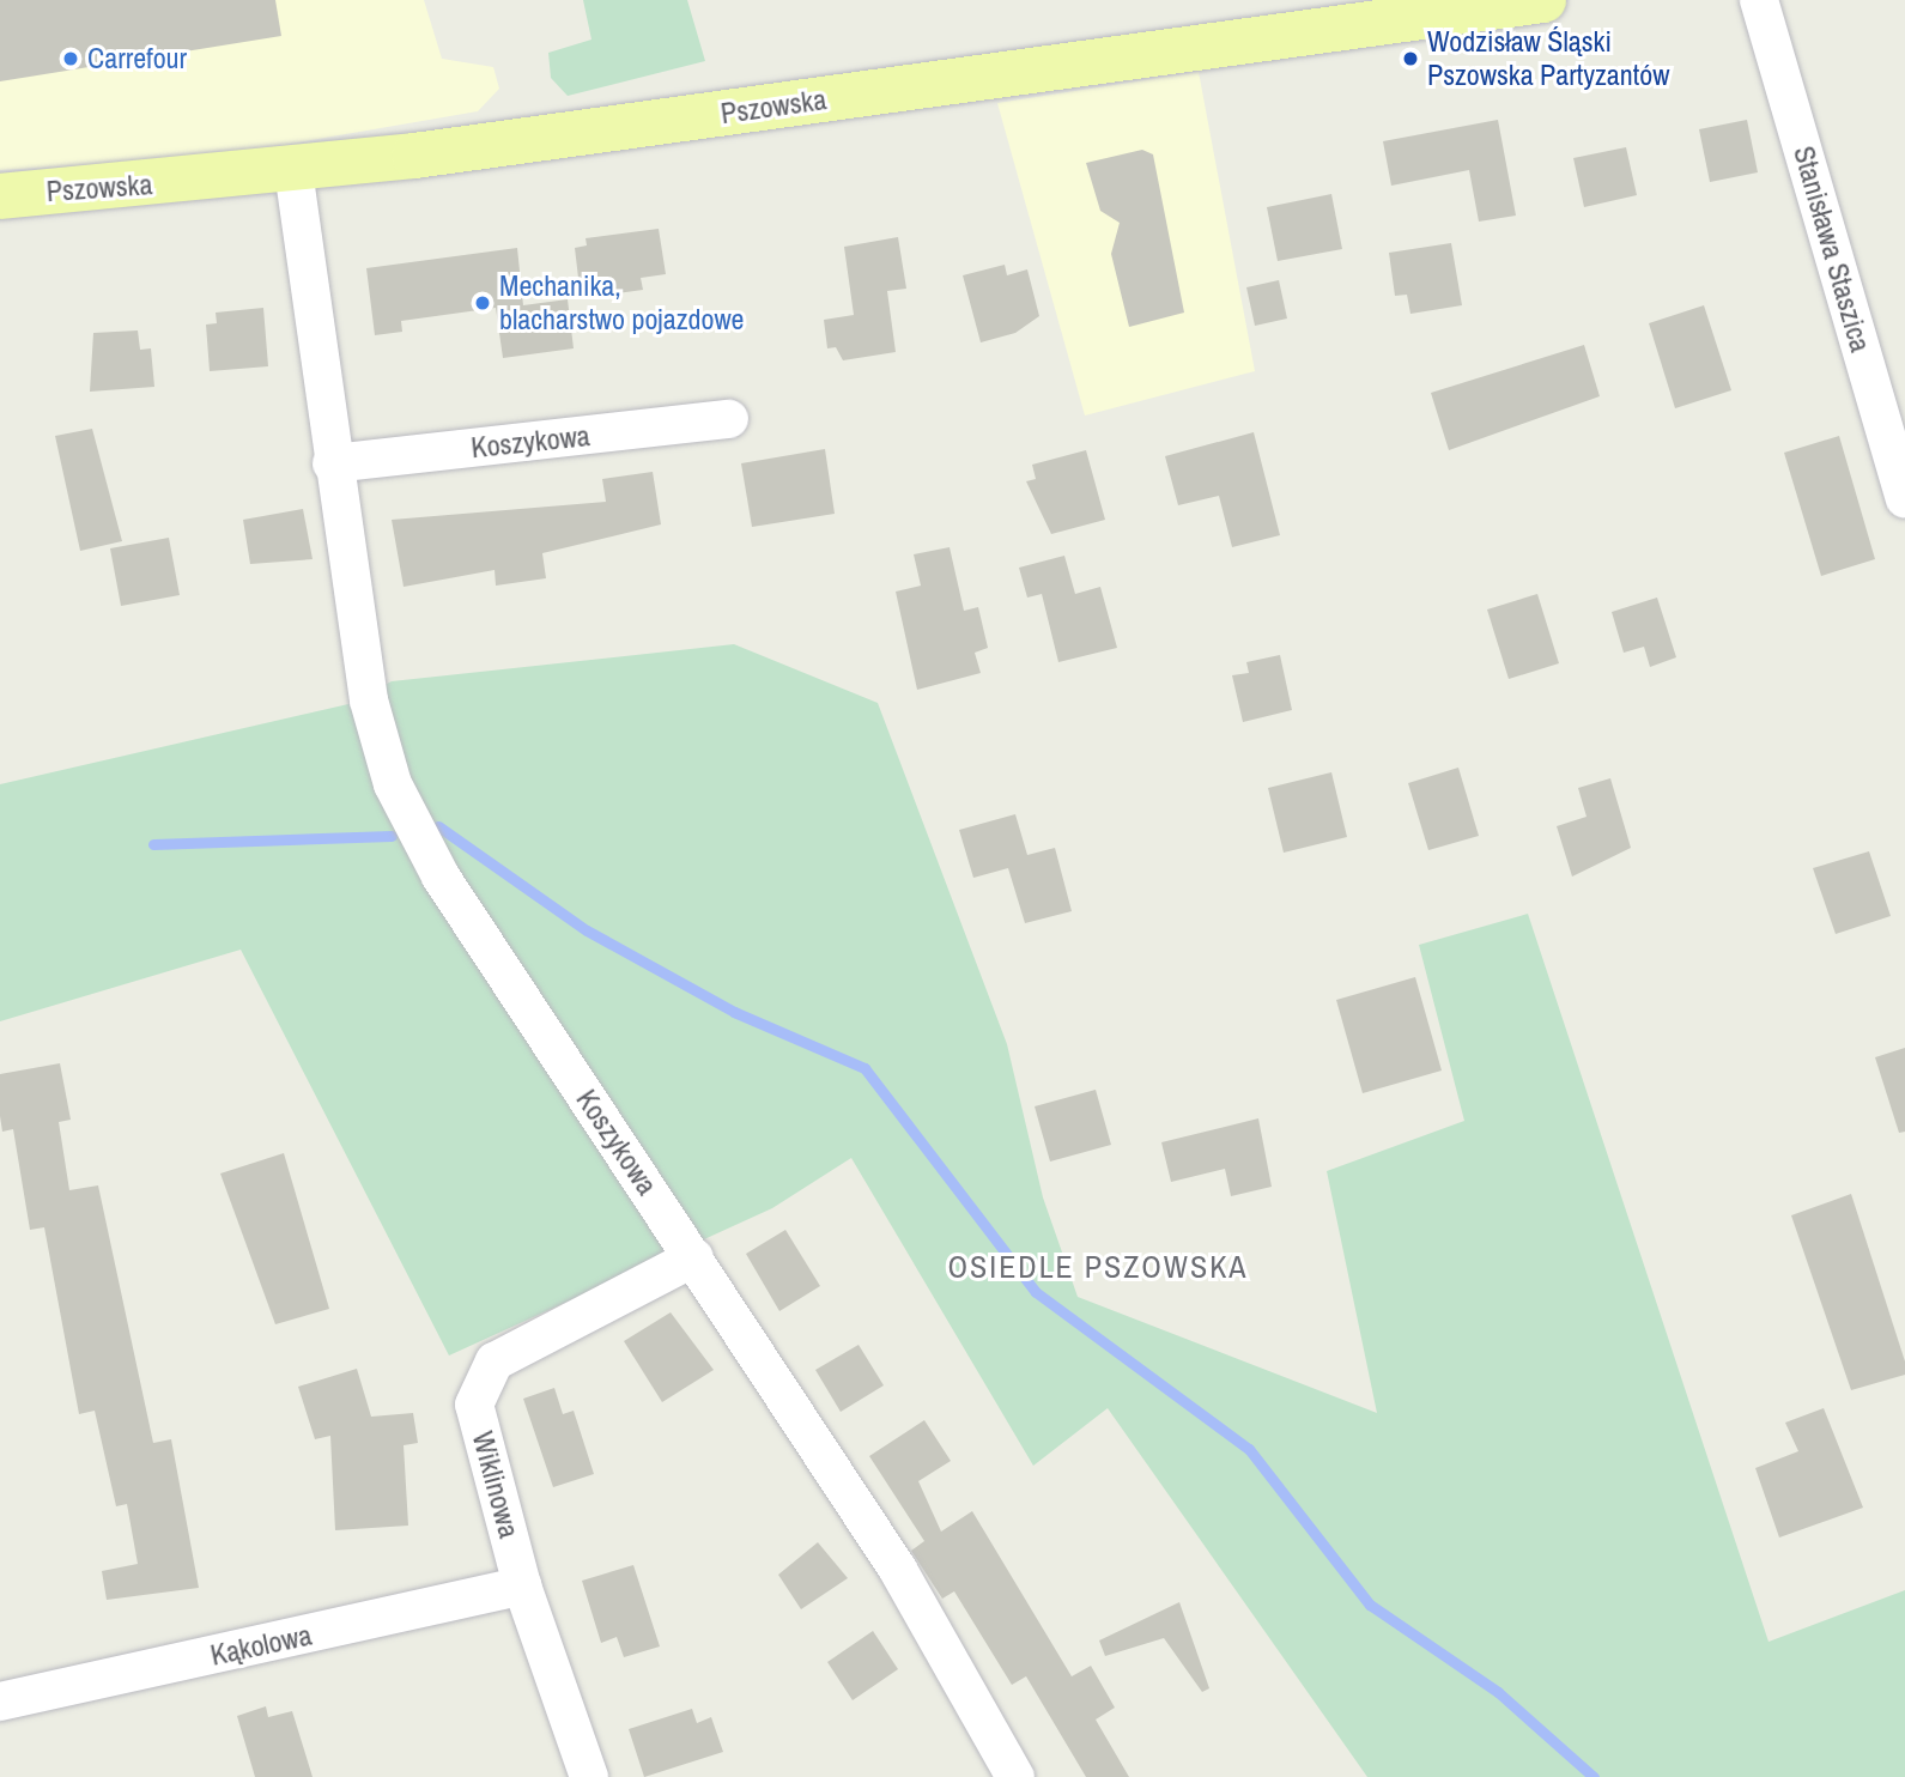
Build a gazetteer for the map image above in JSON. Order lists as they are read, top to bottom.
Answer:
{
  "streets": {
    "main road": ["Pszowska"],
    "street": [
      "Stanisława Staszica",
      "Koszykowa",
      "Wiklinowa",
      "Kąkolowa"
    ]
  },
  "crossings": [
    ["Pszowska", "Koszykowa"],
    ["Koszykowa", "Wiklinowa"],
    ["Wiklinowa", "Kąkolowa"]
  ],
  "districts": ["OSIEDLE PSZOWSKA"],
  "places": ["Carrefour", "Wodzisław Śląski Pszowska Partyzantów", "Mechanika, blacharstwo pojazdowe"]
}
